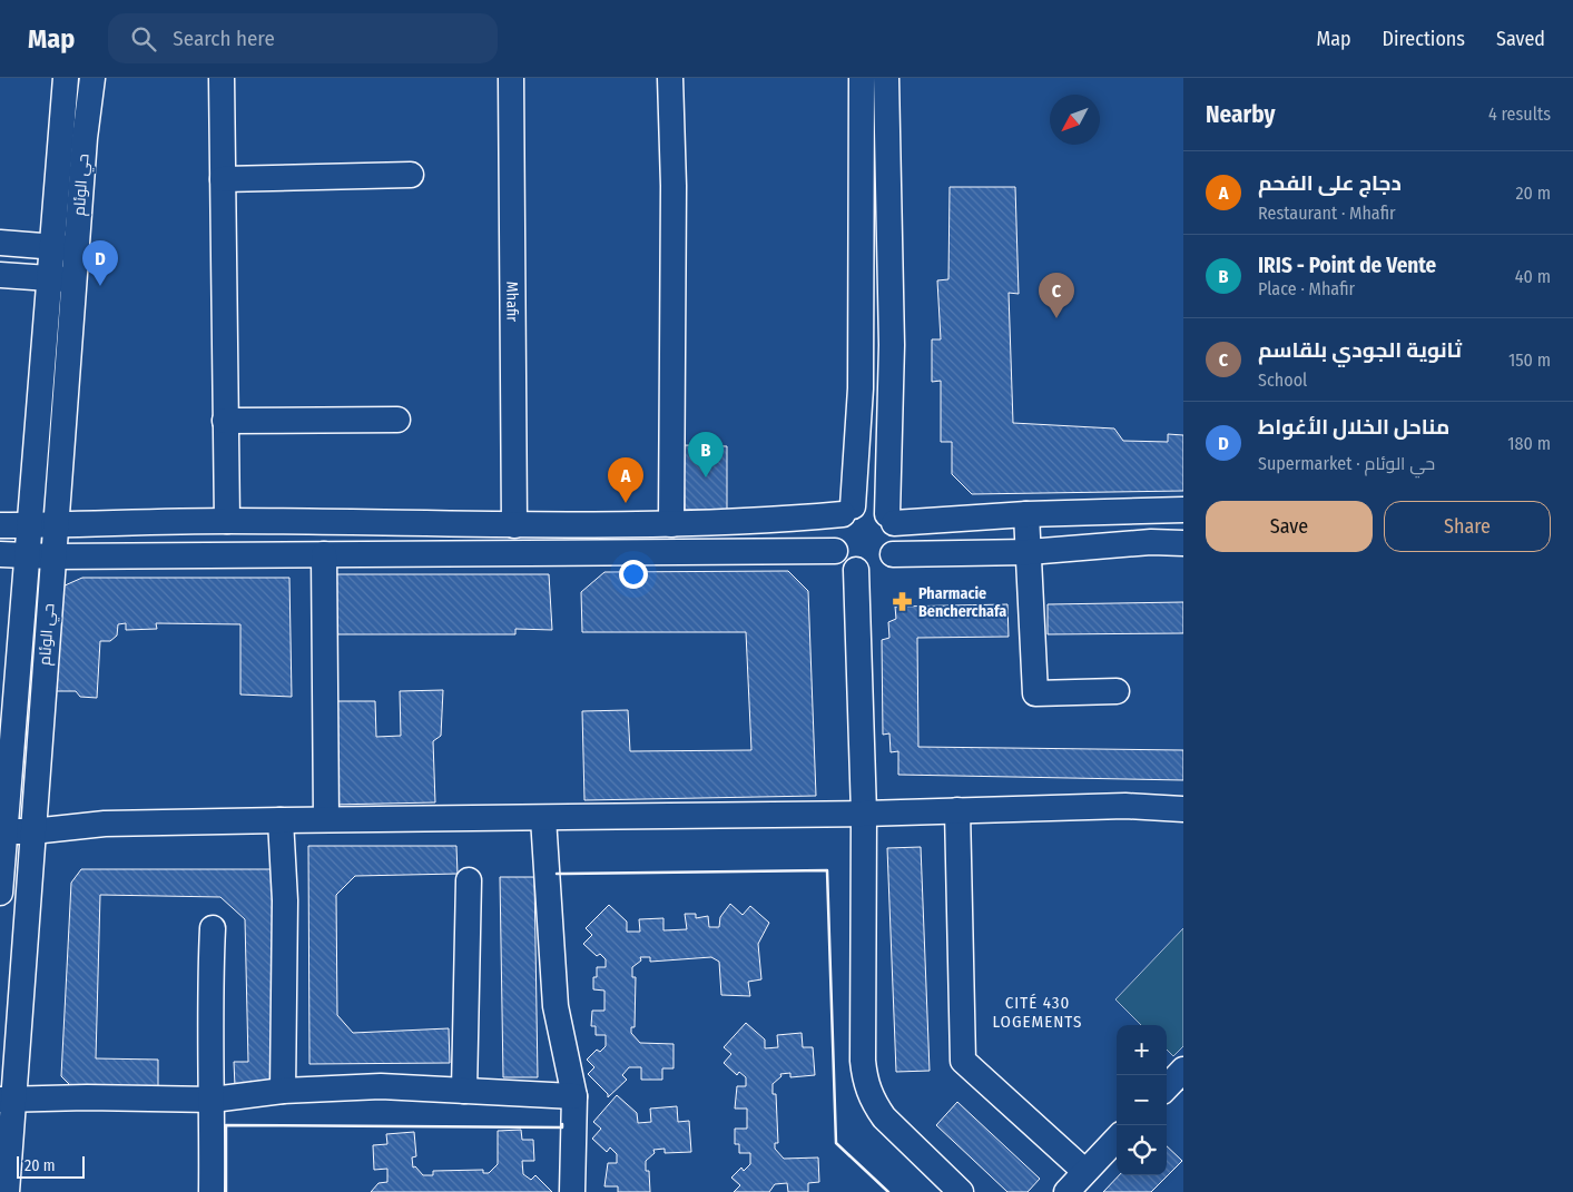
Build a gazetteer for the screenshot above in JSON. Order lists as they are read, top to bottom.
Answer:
{
  "streets": {
    "street": ["حي الوئام", "Mhafir"]
  },
  "districts": ["CITÉ 430 LOGEMENTS"],
  "places": {
    "pharmacy": ["Pharmacie Bencherchafa"]
  },
  "scale_bar": "20 m",
  "north": "bottom left",
  "page": {
    "header": "Map",
    "search": "Search here",
    "nav": ["Map", "Directions", "Saved"],
    "heading": ["Nearby", "4 results"],
    "list": [
      {
        "mark": "A",
        "name": "دجاج على الفحم",
        "note": "Restaurant · Mhafir",
        "value": "20 m"
      },
      {
        "mark": "B",
        "name": "IRIS - Point de Vente",
        "note": "Place · Mhafir",
        "value": "40 m"
      },
      {
        "mark": "C",
        "name": "ثانوية الجودي بلقاسم",
        "note": "School",
        "value": "150 m"
      },
      {
        "mark": "D",
        "name": "مناحل الخلال الأغواط",
        "note": "Supermarket · حي الوئام",
        "value": "180 m"
      }
    ],
    "pins": [
      "D",
      "C",
      "B",
      "A"
    ],
    "buttons": ["Save", "Share"],
    "map_buttons": ["+", "−"],
    "scale": "20 m"
  }
}
